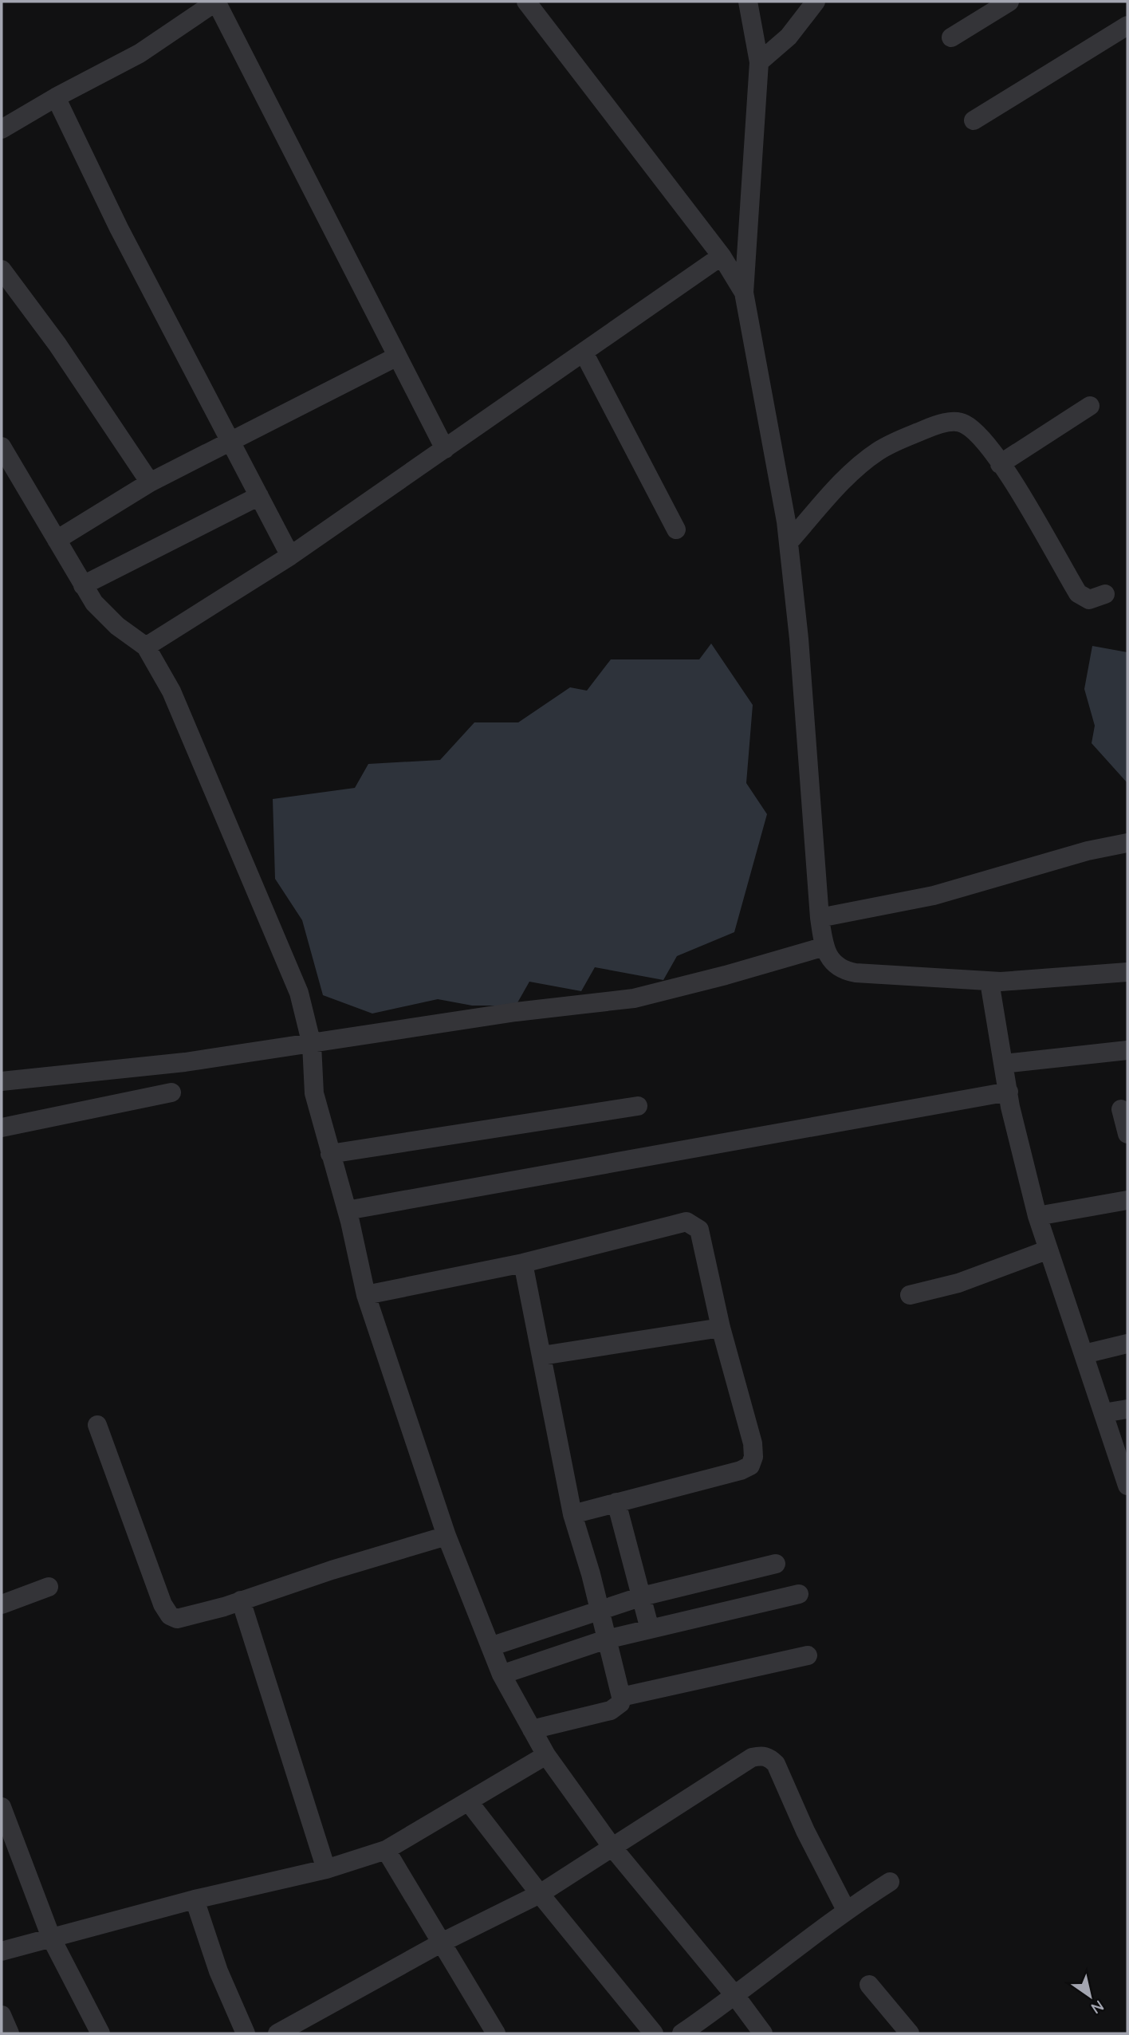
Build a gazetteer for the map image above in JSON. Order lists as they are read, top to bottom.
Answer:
{
  "north": "bottom right"
}
